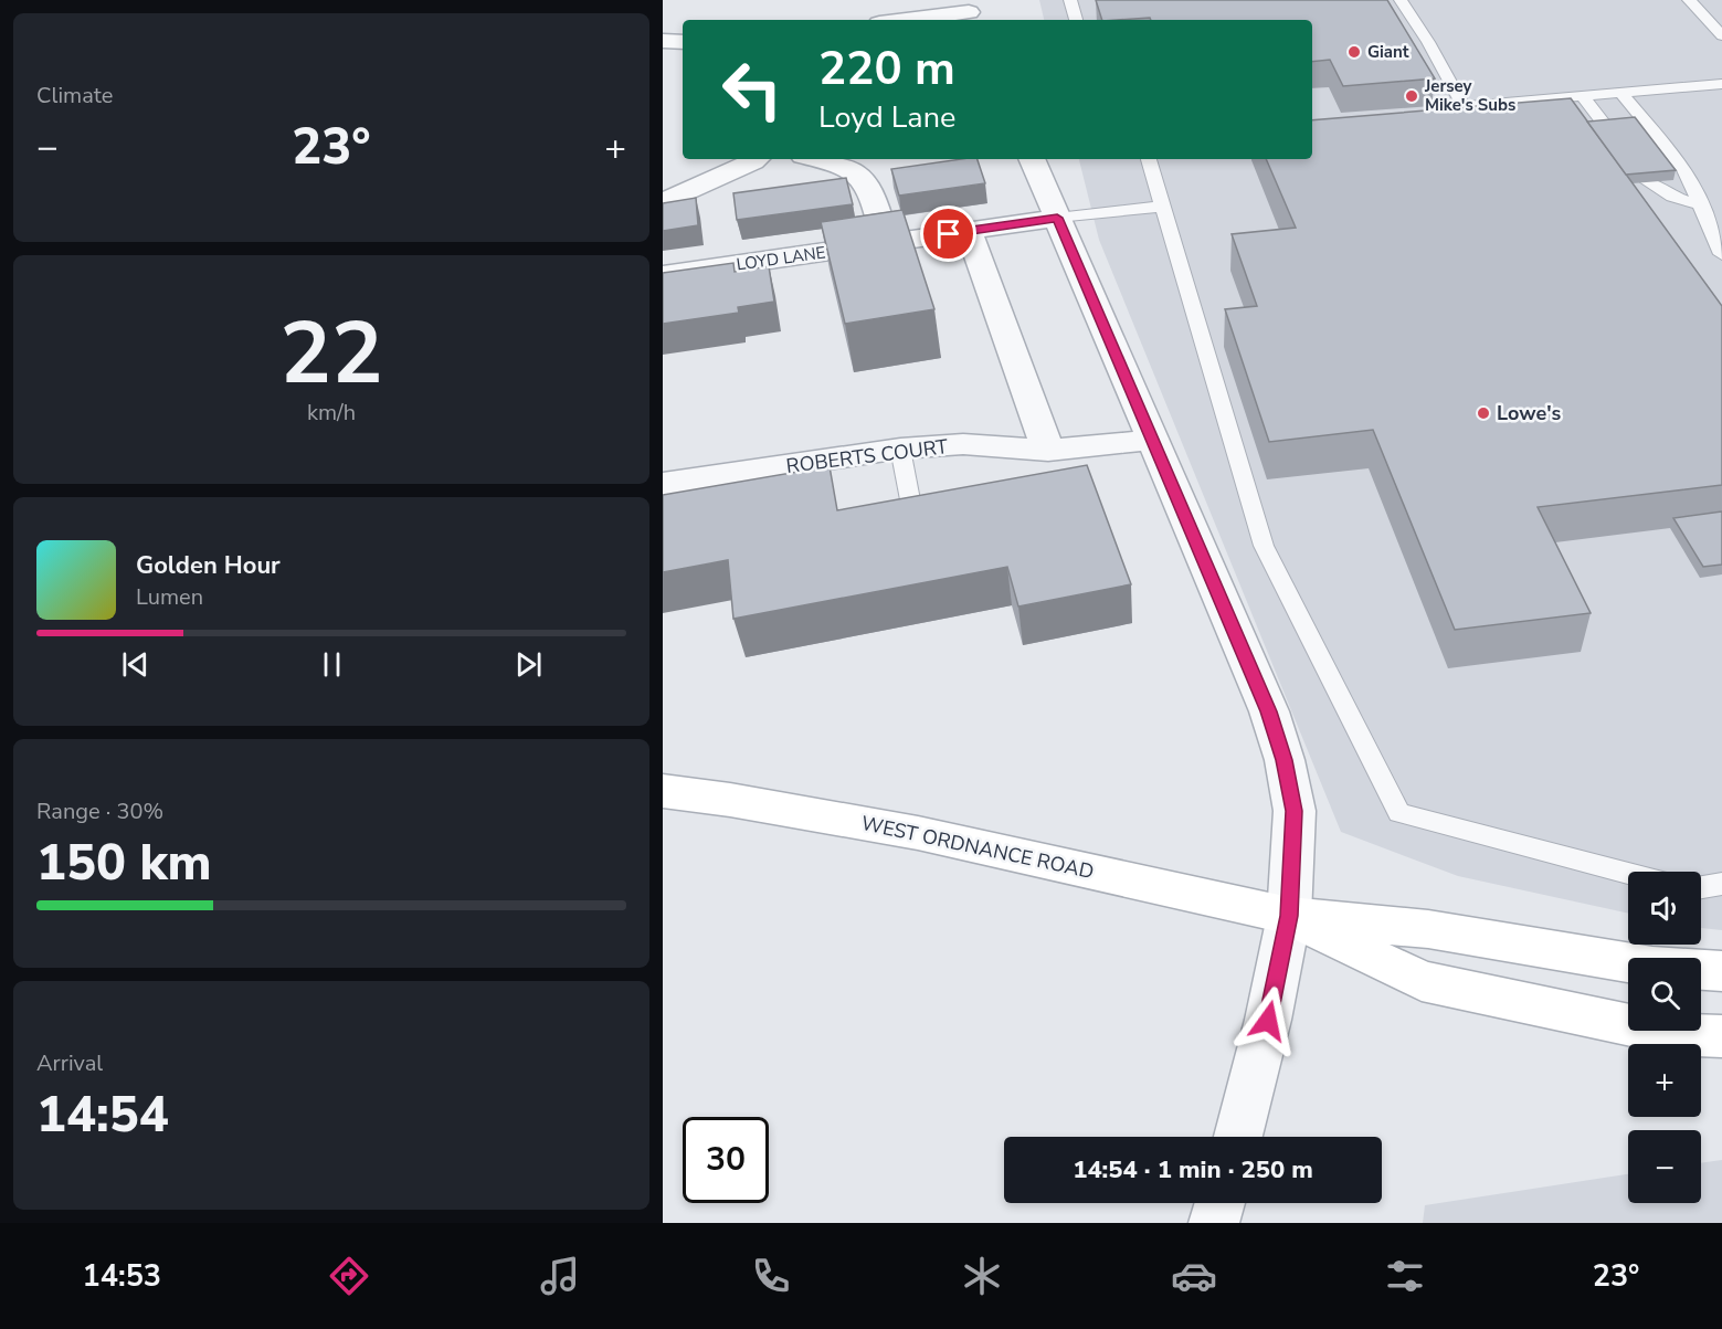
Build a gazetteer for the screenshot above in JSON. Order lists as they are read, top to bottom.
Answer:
{
  "streets": {
    "main road": ["WEST ORDNANCE ROAD"],
    "street": ["LOYD LANE", "ROBERTS COURT"]
  },
  "places": ["Giant", "Jersey Mike's Subs", "Lowe's"],
  "page": {
    "tile": [
      "Climate",
      ["22", "km/h"],
      ["Range · 30%", "150 km"],
      ["Arrival", "14:54"]
    ],
    "turn": ["220 m", "Loyd Lane"],
    "heat": ["−", "23°", "+"],
    "song": ["Golden Hour", "Lumen"],
    "map_buttons": ["+", "−"],
    "limit": "30",
    "trip": "14:54 · 1 min · 250 m",
    "tabs": ["14:53", "23°"]
  }
}
